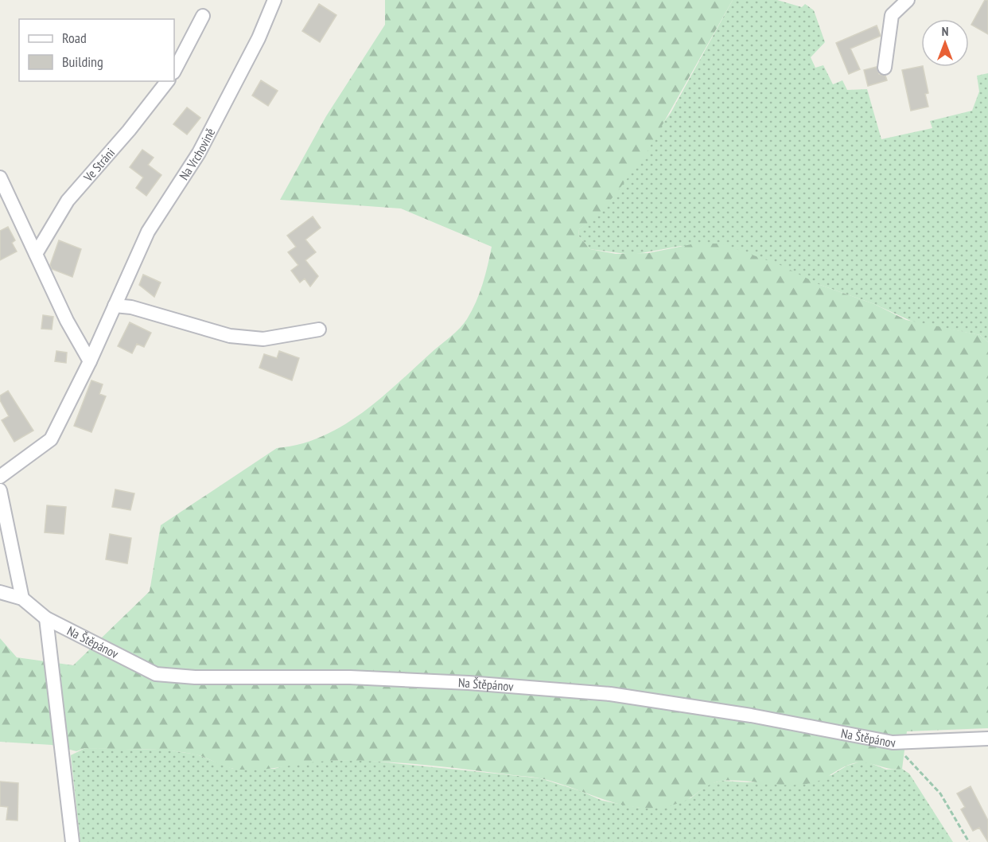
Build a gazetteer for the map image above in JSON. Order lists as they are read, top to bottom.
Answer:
{
  "streets": {
    "street": ["Na Vrchovině", "Ve Stráni", "Na Štěpánov"]
  },
  "legend": ["Road", "Building"],
  "north": "top"
}
